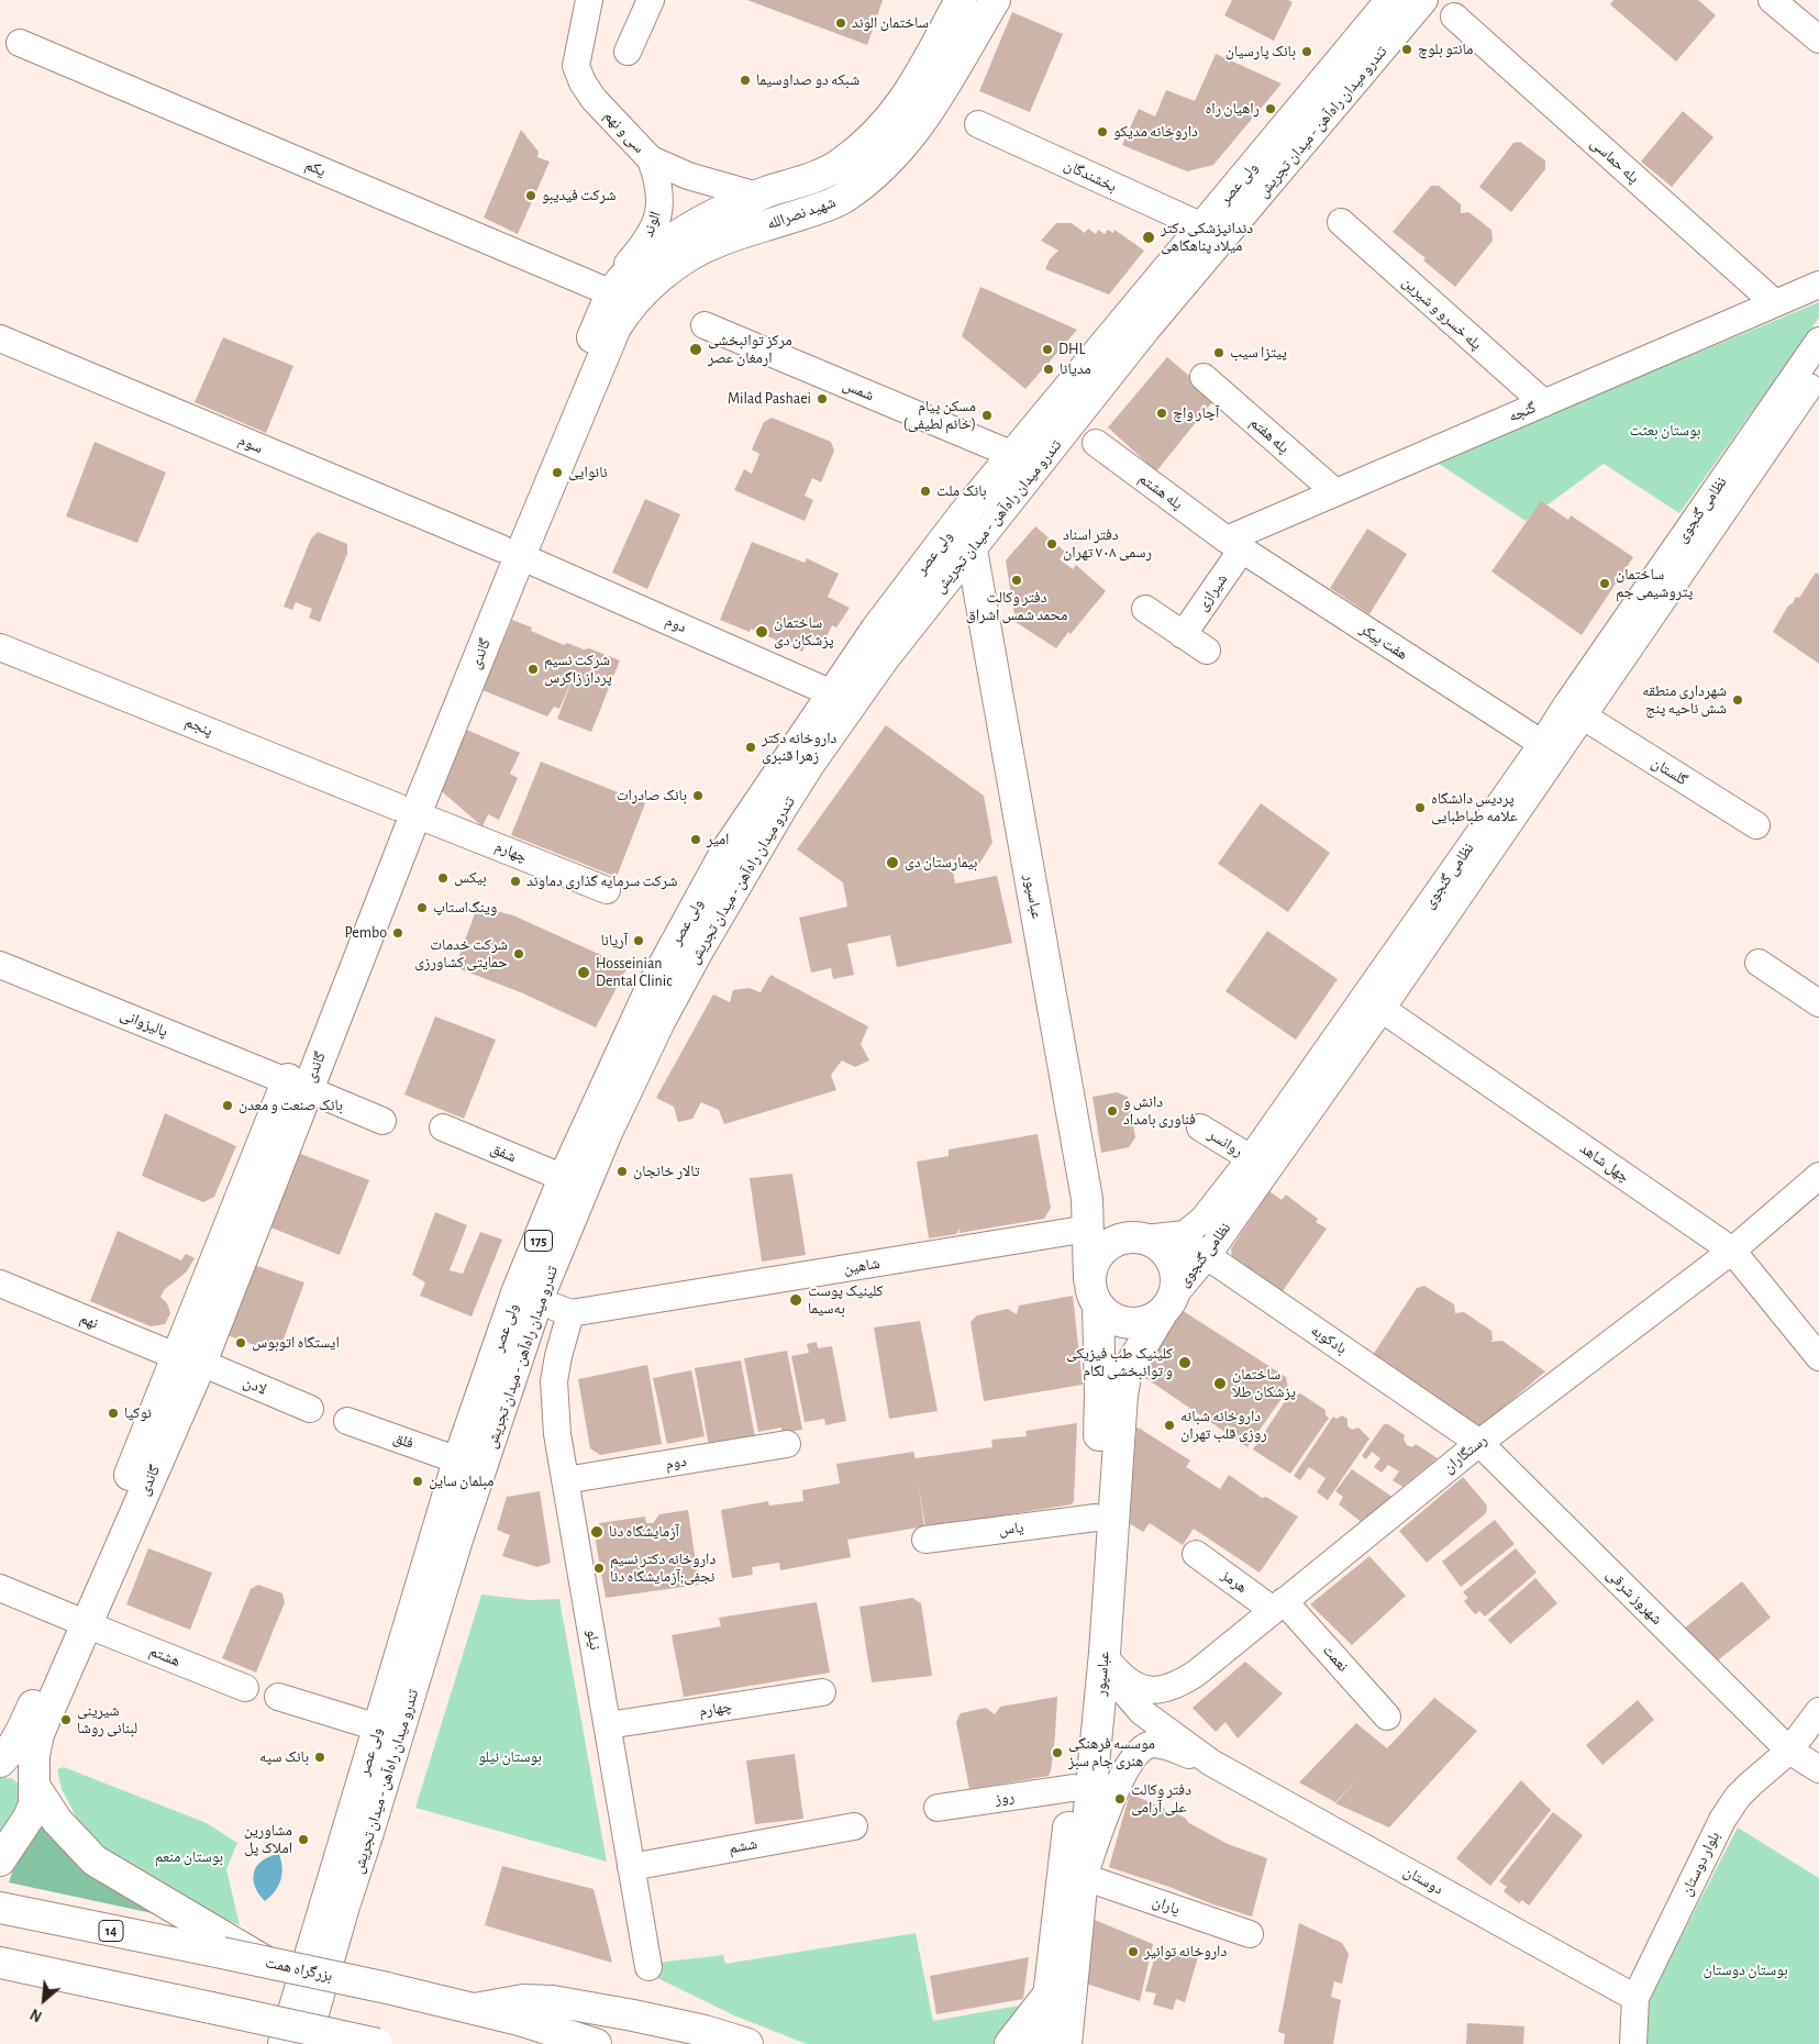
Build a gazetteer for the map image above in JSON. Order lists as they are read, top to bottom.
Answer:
{
  "streets": {
    "main road": [
      "ولی عصر",
      "شهید نصرالله",
      "گاندی",
      "عباسپور",
      "175",
      "14",
      "بزرگراه همت"
    ],
    "street": [
      "تندرو میدان راه‌آهن - میدان تجریش",
      "سی و نهم",
      "پله حماسی",
      "یکم",
      "بخشندگان",
      "الوند",
      "پله خسرو و شیرین",
      "شمس",
      "گنجه",
      "پله هفتم",
      "سوم",
      "پله هشتم",
      "نظامی گنجوی",
      "شیرازی",
      "دوم",
      "هفت پیکر",
      "پنجم",
      "گلستان",
      "چهارم",
      "پالیزوانی",
      "روانسر",
      "شفق",
      "چهل شاهد",
      "شاهین",
      "نهم",
      "بادکوبه",
      "لادن",
      "فلق",
      "رستگاران",
      "یاس",
      "هرمز",
      "شهروز شرقی",
      "نیلو",
      "هشتم",
      "نعمت",
      "روز",
      "ششم",
      "بلوار دوستان",
      "دوستان",
      "یاران"
    ]
  },
  "crossings": [
    ["تندرو میدان راه‌آهن - میدان تجریش", "ولی عصر"],
    ["تندرو میدان راه‌آهن - میدان تجریش", "عباسپور"],
    ["سی و نهم", "شهید نصرالله"],
    ["سی و نهم", "الوند"],
    ["پله حماسی", "گنجه"],
    ["یکم", "شهید نصرالله"],
    ["یکم", "الوند"],
    ["یکم", "گاندی"],
    ["بخشندگان", "ولی عصر"],
    ["ولی عصر", "شمس"],
    ["ولی عصر", "دوم"],
    ["ولی عصر", "عباسپور"],
    ["ولی عصر", "شفق"],
    ["ولی عصر", "فلق"],
    ["شهید نصرالله", "الوند"],
    ["شهید نصرالله", "گاندی"],
    ["الوند", "گاندی"],
    ["پله خسرو و شیرین", "گنجه"],
    ["گنجه", "پله هفتم"],
    ["گنجه", "پله هشتم"],
    ["گنجه", "شیرازی"],
    ["گنجه", "هفت پیکر"],
    ["سوم", "دوم"],
    ["سوم", "گاندی"],
    ["پله هشتم", "شیرازی"],
    ["پله هشتم", "هفت پیکر"],
    ["نظامی گنجوی", "هفت پیکر"],
    ["نظامی گنجوی", "گلستان"],
    ["نظامی گنجوی", "عباسپور"],
    ["نظامی گنجوی", "روانسر"],
    ["نظامی گنجوی", "چهل شاهد"],
    ["نظامی گنجوی", "بادکوبه"],
    ["شیرازی", "هفت پیکر"],
    ["دوم", "گاندی"],
    ["دوم", "نیلو"],
    ["گاندی", "پنجم"],
    ["گاندی", "چهارم"],
    ["گاندی", "پالیزوانی"],
    ["گاندی", "نهم"],
    ["گاندی", "لادن"],
    ["گاندی", "هشتم"],
    ["پنجم", "چهارم"],
    ["چهارم", "نیلو"],
    ["عباسپور", "شاهین"],
    ["عباسپور", "رستگاران"],
    ["عباسپور", "یاس"],
    ["عباسپور", "روز"],
    ["عباسپور", "دوستان"],
    ["عباسپور", "یاران"],
    ["چهل شاهد", "رستگاران"],
    ["شاهین", "نیلو"],
    ["نهم", "لادن"],
    ["بادکوبه", "رستگاران"],
    ["بادکوبه", "شهروز شرقی"],
    ["رستگاران", "هرمز"],
    ["رستگاران", "شهروز شرقی"],
    ["رستگاران", "نعمت"],
    ["رستگاران", "دوستان"],
    ["هرمز", "نعمت"],
    ["شهروز شرقی", "بلوار دوستان"],
    ["نیلو", "ششم"],
    ["بلوار دوستان", "دوستان"],
    ["دوستان", "یاران"]
  ],
  "parks": [
    "بوستان بعثت",
    "بوستان نیلو",
    "بوستان منعم",
    "بوستان دوستان"
  ],
  "places": [
    "ساختمان الوند",
    "مانتو بلوچ",
    "بانک پارسیان",
    "شبکه دو صداوسیما",
    "راهیان راه",
    "داروخانه مدیکو",
    "شرکت فیدیبو",
    "دندانپزشکی دکتر میلاد پناهگاهی",
    "مرکز توانبخشی ارمغان عصر",
    "DHL",
    "پیتزا سیب",
    "مدیانا",
    "Milad Pashaei",
    "آچار واچ",
    "مسکن پیام (خانم لطیفی)",
    "نانوایی",
    "بانک ملت",
    "دفتر اسناد رسمی ۷۰۸ تهران",
    "دفتر وکالت محمد شمس اشراق",
    "ساختمان پتروشیمی جم",
    "ساختمان پزشکان دی",
    "شرکت نسیم پرداز زاگرس",
    "شهرداری منطقه شش ناحیه پنج",
    "داروخانه دکتر زهرا قنبری",
    "بانک صادرات",
    "پردیس دانشگاه علامه طباطبایی",
    "امیر",
    "بیمارستان دی",
    "بیکس",
    "شركت سرمايه گذاری دماوند",
    "وینگ‌استاپ",
    "Pembo",
    "آریانا",
    "شرکت خدمات حمایتی کشاورزی",
    "Hosseinian Dental Clinic",
    "بانک صنعت و معدن",
    "دانش و فناوری بامداد",
    "تالار خانجان",
    "کلینیک پوست به‌سیما",
    "ایستگاه اتوبوس",
    "کلینیک طب فیزیکی و توانبخشی لگام",
    "ساختمان پزشکان طلا",
    "نوکیا",
    "داروخانه شبانه روزی قلب تهران",
    "مبلمان ساین",
    "آزمایشگاه دنا",
    "داروخانه دکتر نسیم نجفی;آزمایشگاه دنا",
    "شیرینی لبنانی روشا",
    "موسسه فرهنگی هنری جام سبز",
    "بانک سپه",
    "دفتر وکالت علی آرامی",
    "مشاورین املاک پل",
    "داروخانه توانیر"
  ],
  "north": "bottom left"
}
